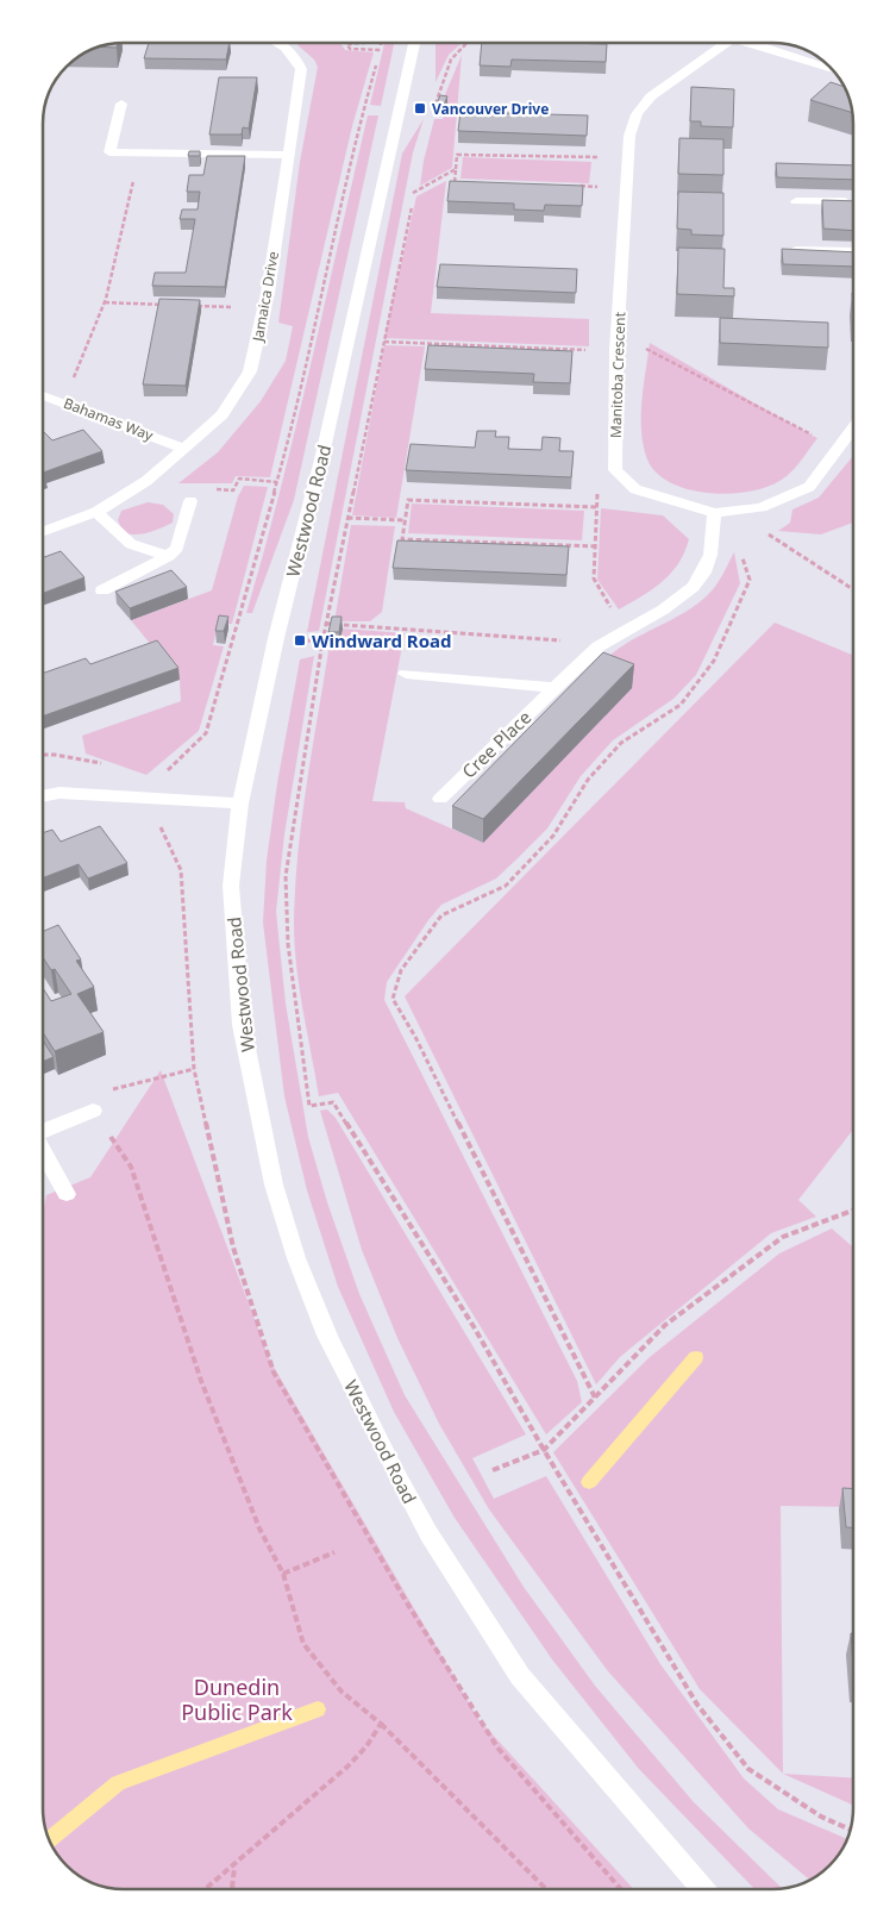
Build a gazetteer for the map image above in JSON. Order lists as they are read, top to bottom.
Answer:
{
  "streets": {
    "street": [
      "Jamaica Drive",
      "Manitoba Crescent",
      "Bahamas Way",
      "Westwood Road",
      "Cree Place"
    ]
  },
  "crossings": [
    ["Jamaica Drive", "Bahamas Way"]
  ],
  "parks": ["Dunedin Public Park"],
  "places": {
    "transit": ["Vancouver Drive", "Windward Road"]
  }
}
